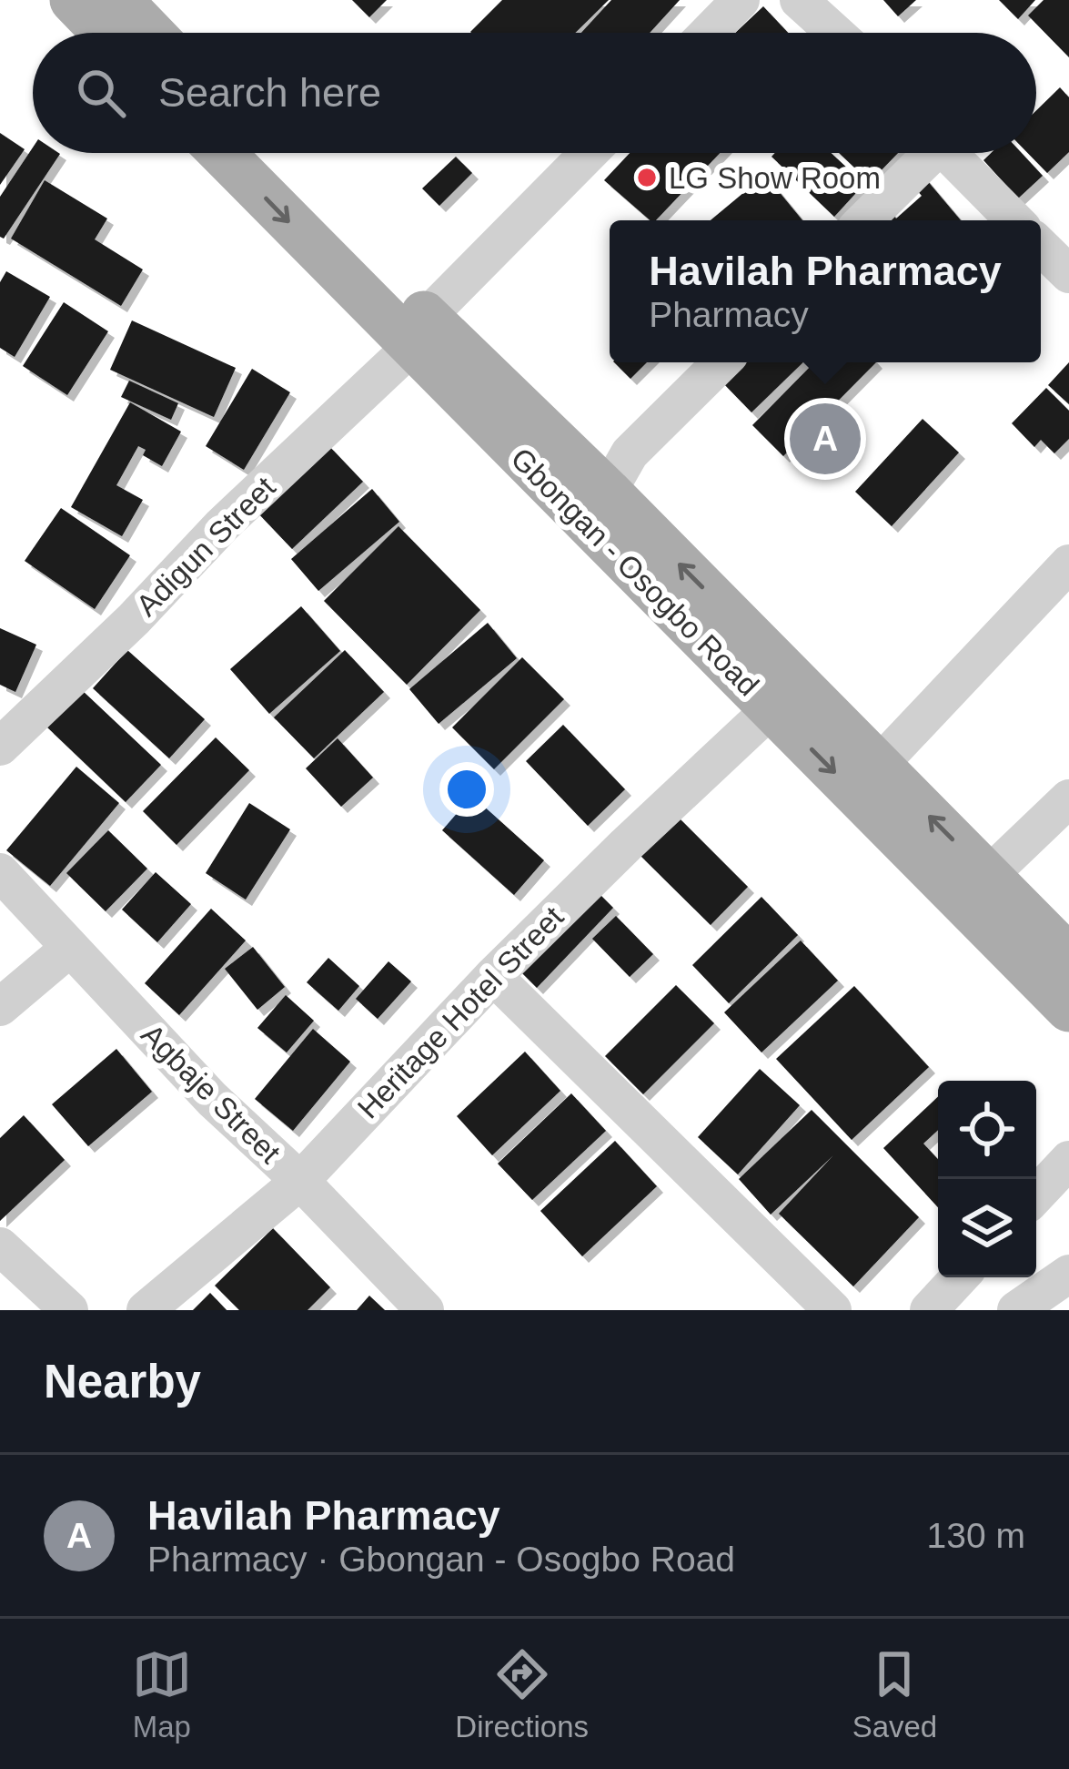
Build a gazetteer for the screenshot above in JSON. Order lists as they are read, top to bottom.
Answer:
{
  "streets": {
    "main road": ["Gbongan - Osogbo Road"],
    "street": ["Adigun Street", "Heritage Hotel Street", "Agbaje Street"]
  },
  "crossings": [
    ["Adigun Street", "Gbongan - Osogbo Road"],
    ["Gbongan - Osogbo Road", "Heritage Hotel Street"],
    ["Heritage Hotel Street", "Agbaje Street"]
  ],
  "places": ["LG Show Room"],
  "page": {
    "search": "Search here",
    "popup": ["Havilah Pharmacy", "Pharmacy"],
    "pins": "A",
    "heading": "Nearby",
    "list": [
      {
        "mark": "A",
        "name": "Havilah Pharmacy",
        "note": "Pharmacy · Gbongan - Osogbo Road",
        "value": "130 m"
      }
    ],
    "nav": ["Map", "Directions", "Saved"]
  }
}
